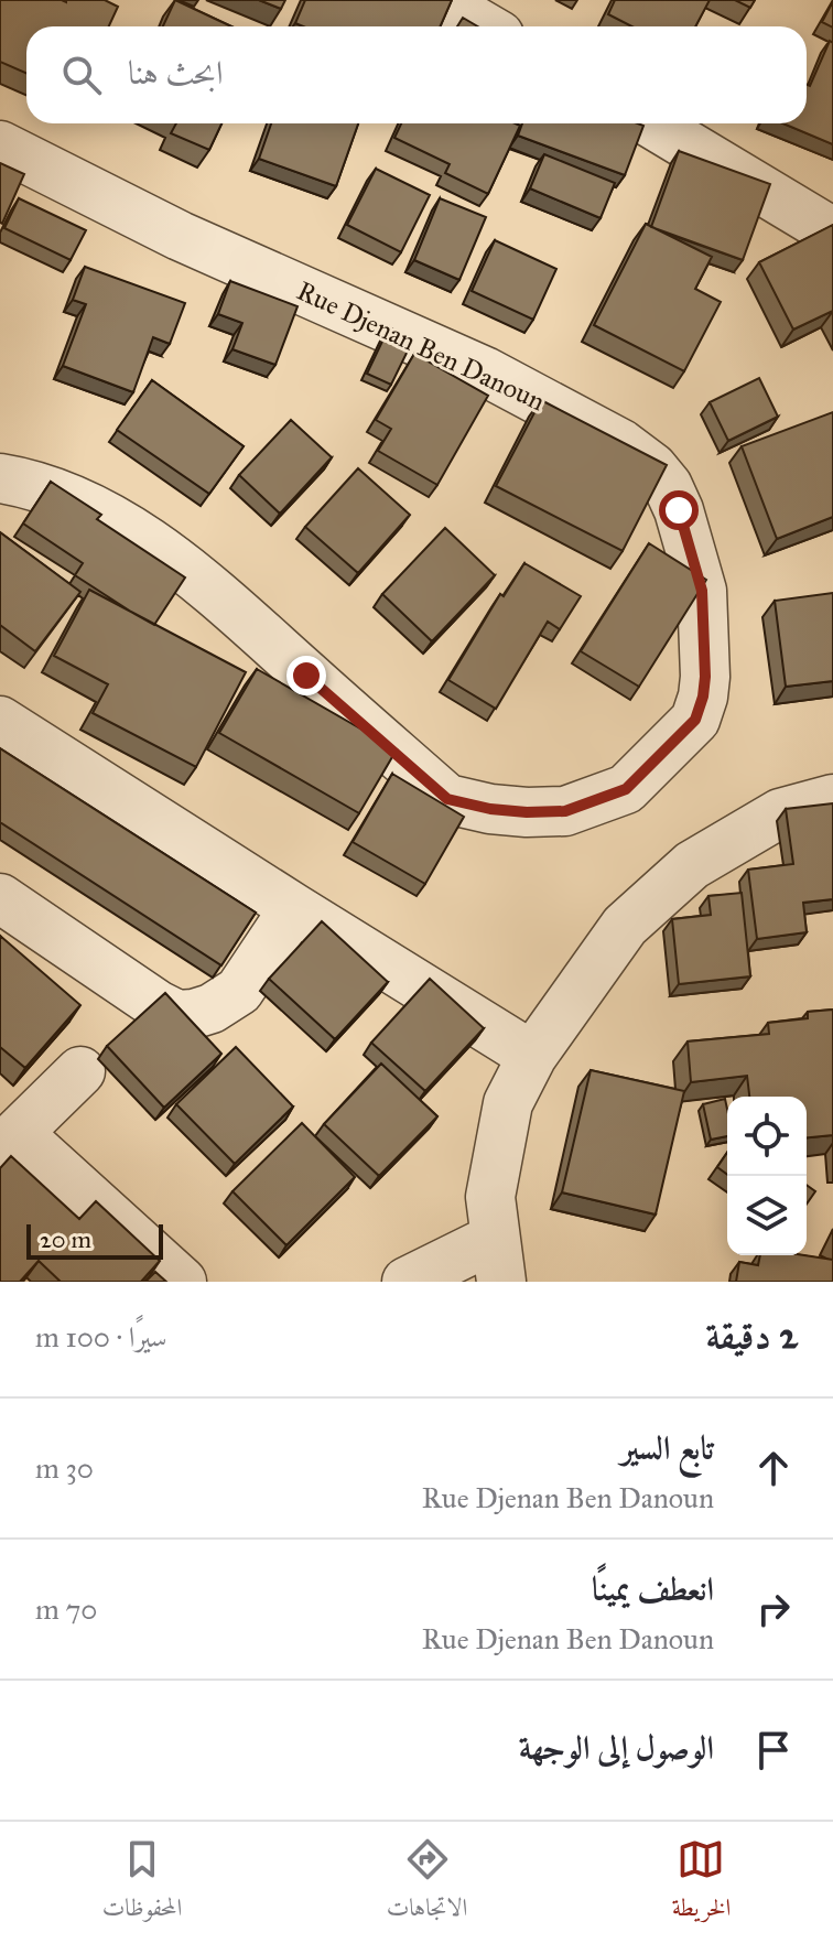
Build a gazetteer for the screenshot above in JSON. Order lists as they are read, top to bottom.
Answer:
{
  "streets": {
    "street": ["Rue Djenan Ben Danoun"]
  },
  "scale_bar": "20 m",
  "page": {
    "search": "ابحث هنا",
    "scale": "20 m",
    "heading": ["2 دقيقة", "سيرًا · 100 m"],
    "list": [
      ["تابع السير", "Rue Djenan Ben Danoun", "30 m"],
      ["انعطف يمينًا", "Rue Djenan Ben Danoun", "70 m"],
      "الوصول إلى الوجهة"
    ],
    "nav": ["الخريطة", "الاتجاهات", "المحفوظات"]
  }
}
